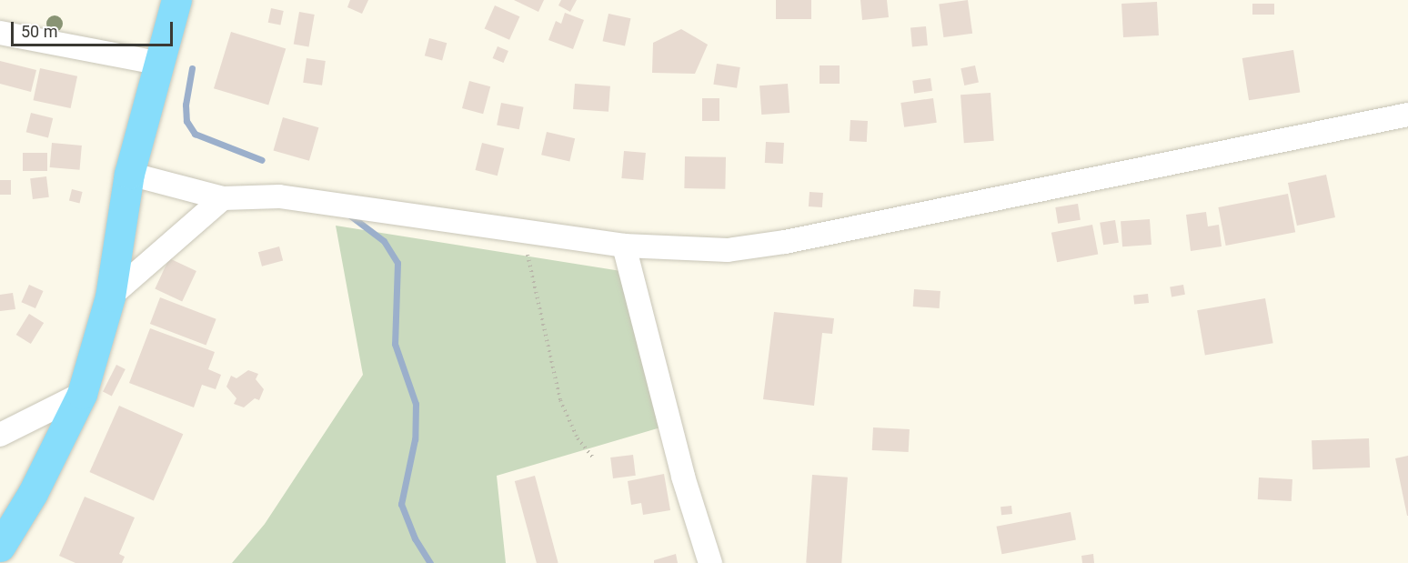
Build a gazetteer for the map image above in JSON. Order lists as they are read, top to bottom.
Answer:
{
  "scale_bar": "50 m"
}
